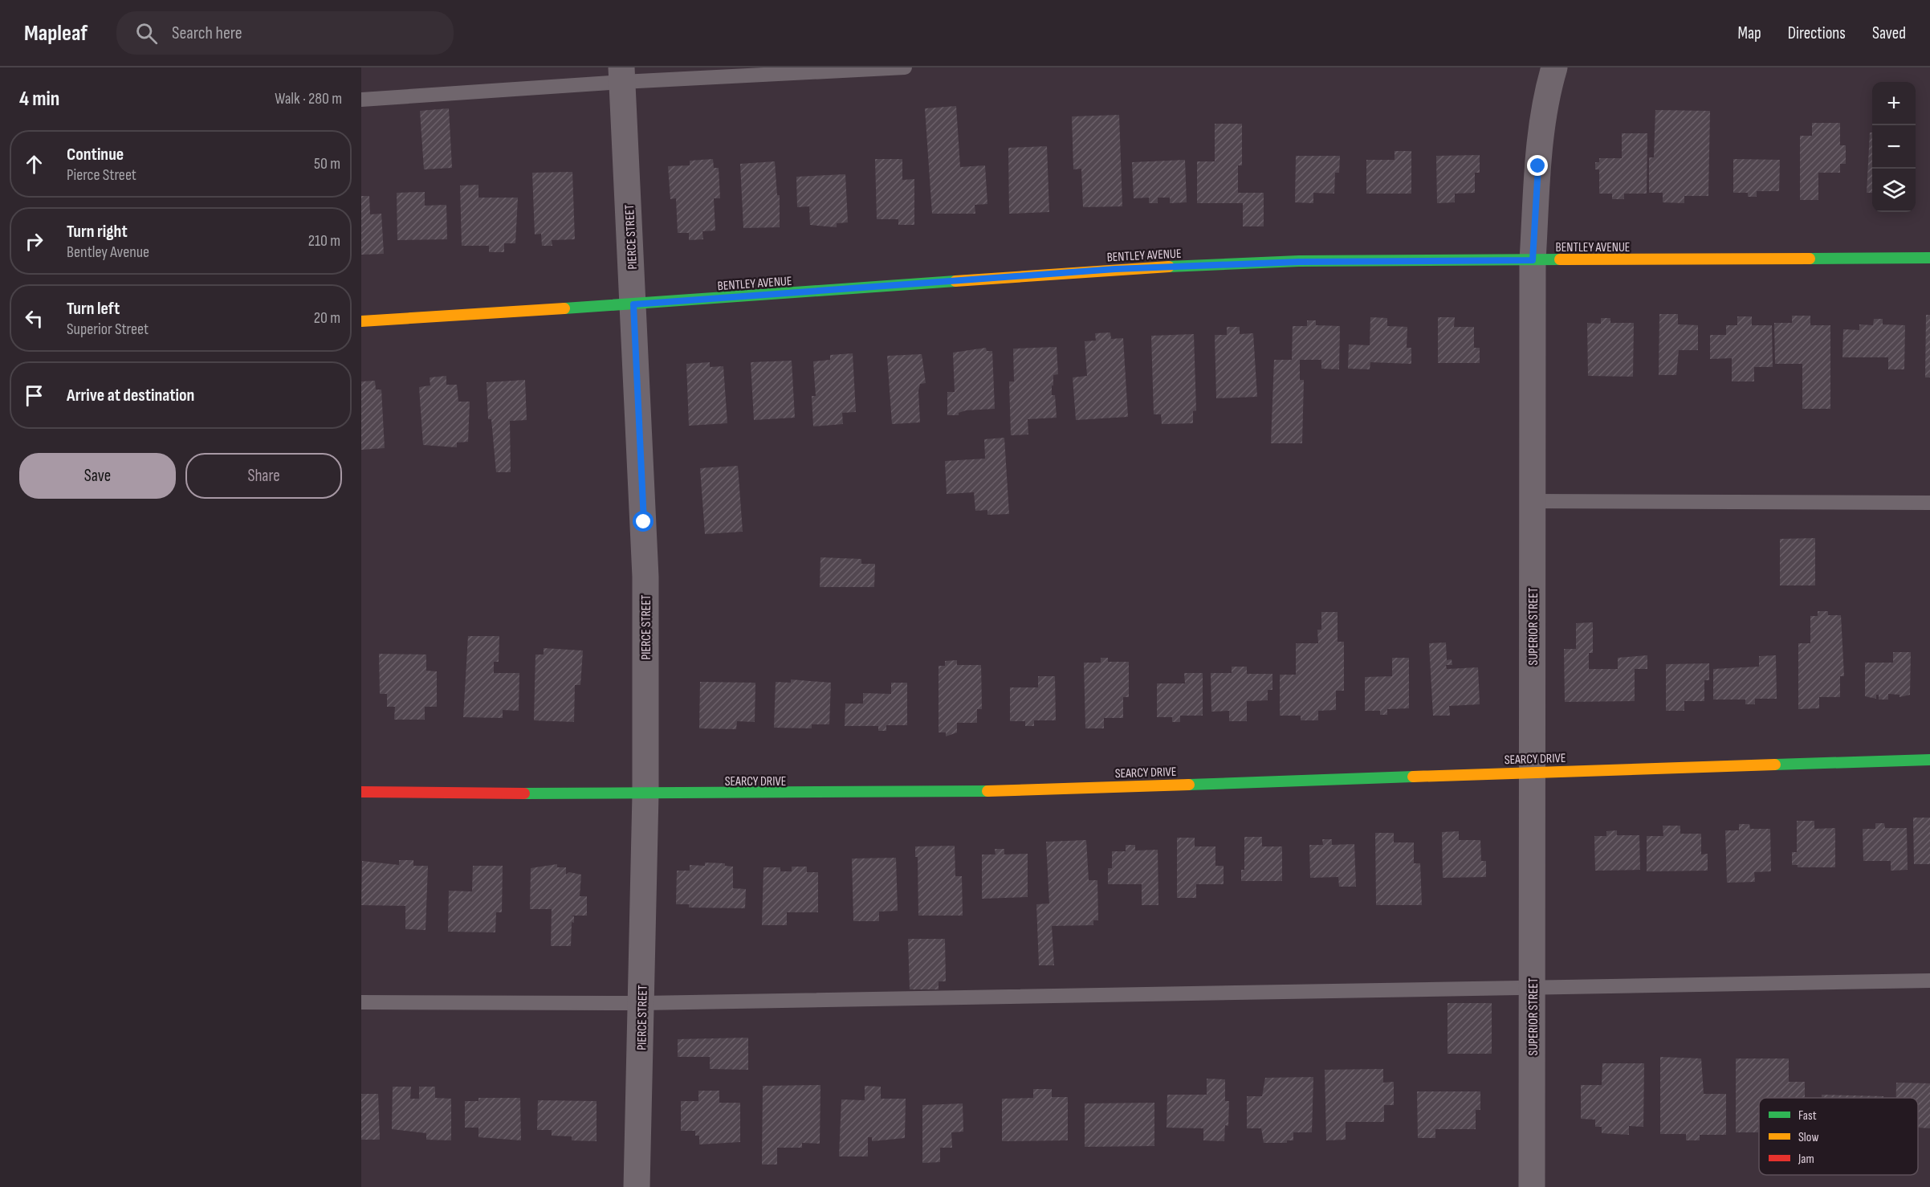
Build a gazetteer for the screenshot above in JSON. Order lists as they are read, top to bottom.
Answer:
{
  "streets": {
    "street": [
      "PIERCE STREET",
      "BENTLEY AVENUE",
      "SUPERIOR STREET",
      "SEARCY DRIVE"
    ]
  },
  "crossings": [
    ["PIERCE STREET", "BENTLEY AVENUE"],
    ["PIERCE STREET", "SEARCY DRIVE"],
    ["BENTLEY AVENUE", "SUPERIOR STREET"],
    ["SUPERIOR STREET", "SEARCY DRIVE"]
  ],
  "legend": ["Fast", "Slow", "Jam"],
  "page": {
    "header": "Mapleaf",
    "search": "Search here",
    "nav": ["Map", "Directions", "Saved"],
    "heading": ["4 min", "Walk · 280 m"],
    "map_buttons": ["+", "−"],
    "list": [
      ["Continue", "Pierce Street", "50 m"],
      ["Turn right", "Bentley Avenue", "210 m"],
      ["Turn left", "Superior Street", "20 m"],
      "Arrive at destination"
    ],
    "buttons": ["Save", "Share"]
  }
}
